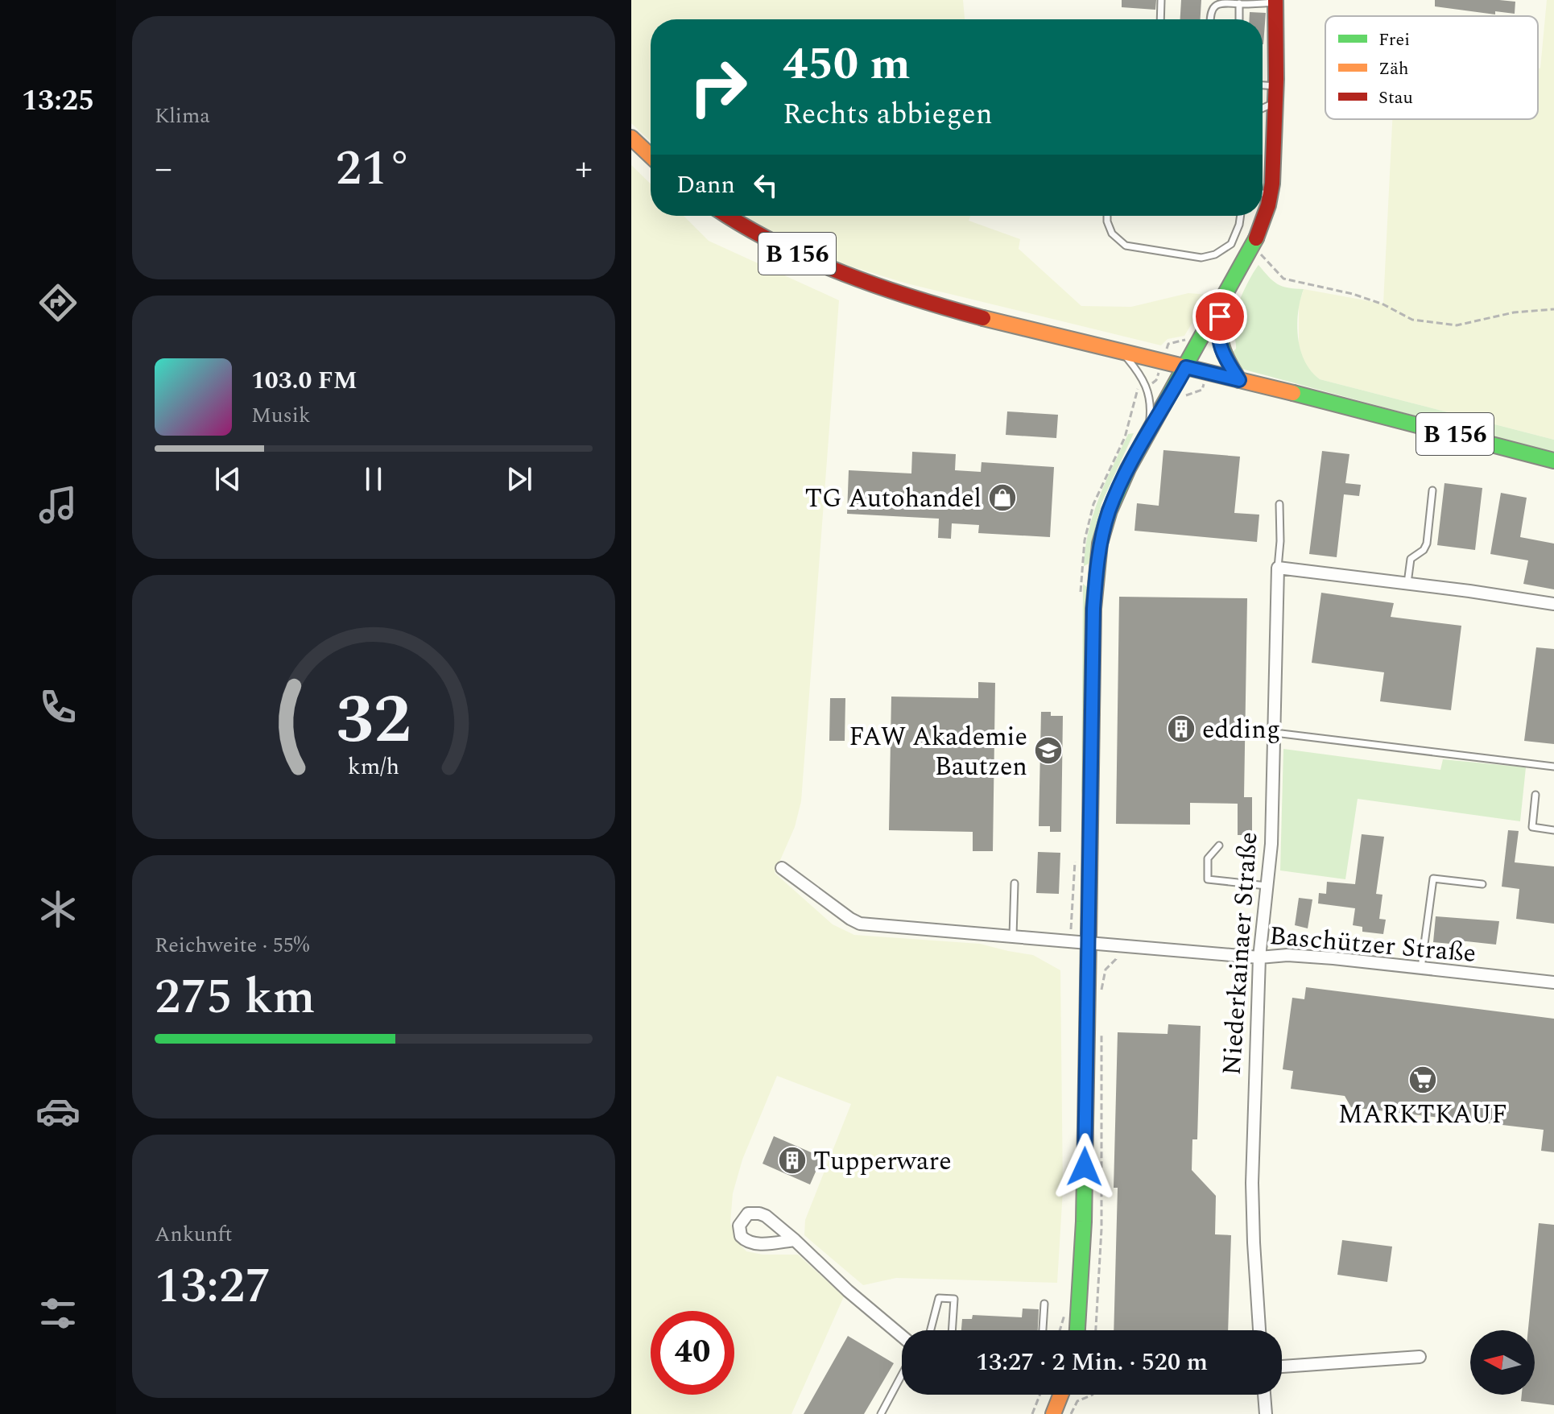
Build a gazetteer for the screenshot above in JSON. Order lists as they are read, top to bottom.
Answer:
{
  "streets": {
    "street": ["B 156", "Baschützer Straße", "Niederkainaer Straße"]
  },
  "crossings": [
    ["Baschützer Straße", "Niederkainaer Straße"]
  ],
  "places": {
    "shop": ["TG Autohandel"],
    "building": ["edding", "Tupperware"],
    "school or university": ["FAW Akademie Bautzen"],
    "supermarket": ["MARKTKAUF"]
  },
  "legend": ["Frei", "Zäh", "Stau"],
  "north": "left",
  "page": {
    "tabs": "13:25",
    "tile": [
      "Klima",
      ["Reichweite · 55%", "275 km"],
      ["Ankunft", "13:27"]
    ],
    "turn": ["450 m", "Rechts abbiegen"],
    "heat": ["−", "21°", "+"],
    "then": "Dann",
    "song": ["103.0 FM", "Musik"],
    "limit": "40",
    "trip": "13:27 · 2 Min. · 520 m",
    "gauge": ["32", "km/h"]
  }
}
